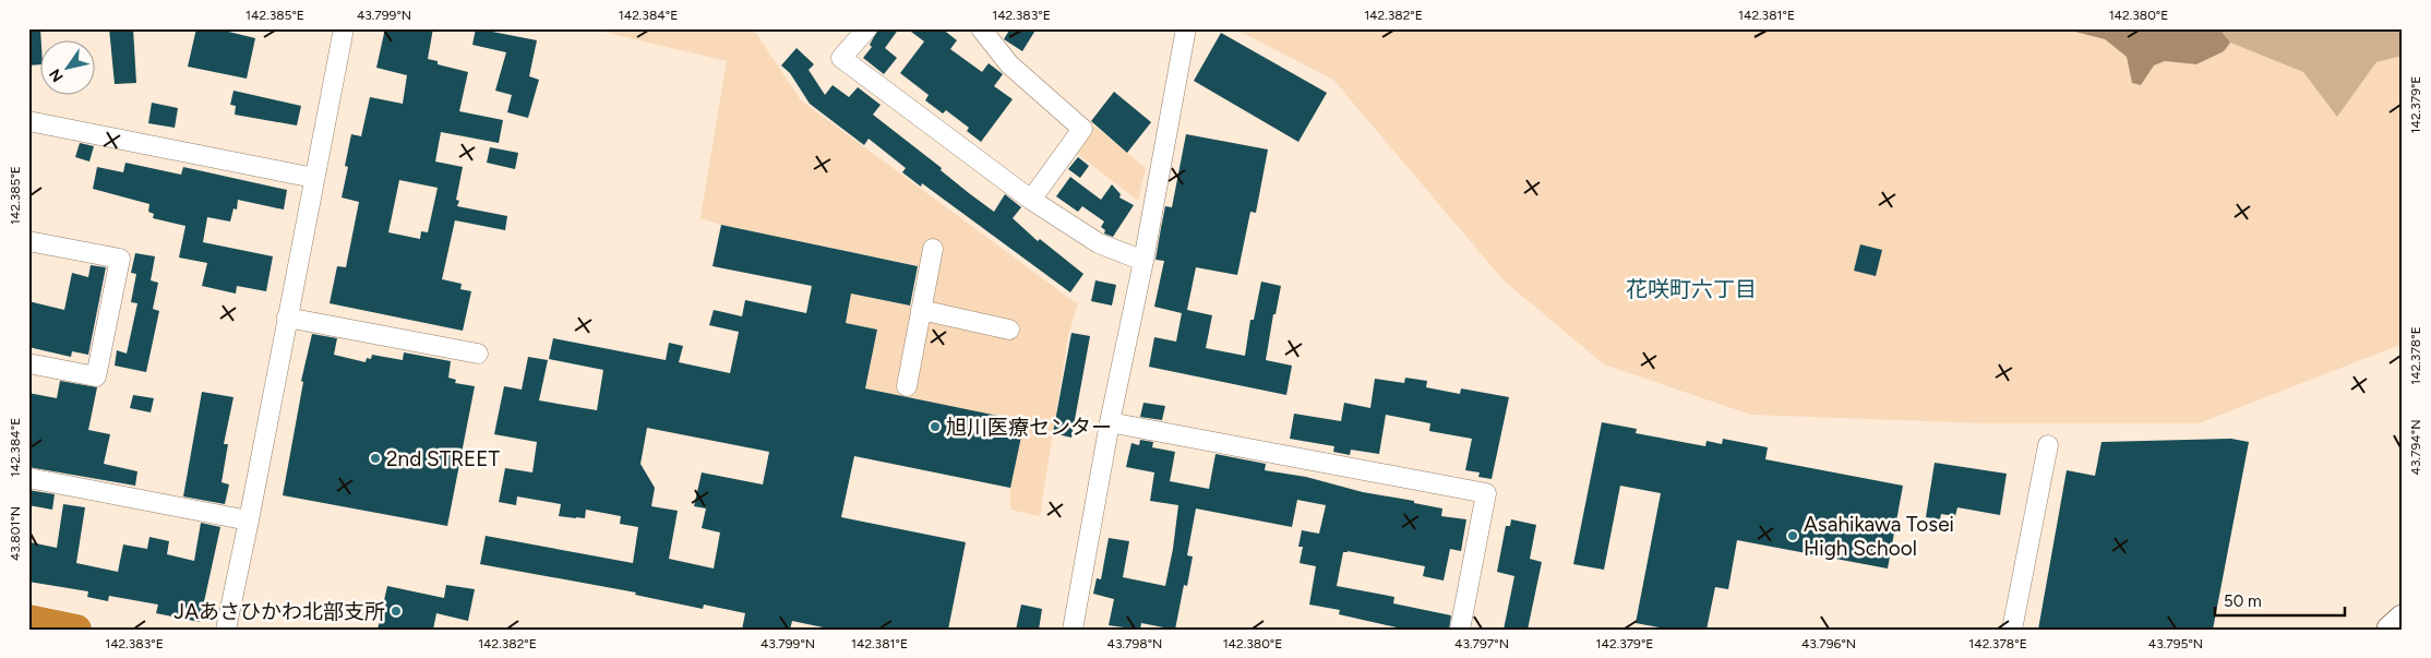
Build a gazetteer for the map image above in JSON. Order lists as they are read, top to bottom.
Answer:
{
  "districts": ["花咲町六丁目"],
  "places": [
    "旭川医療センター",
    "2nd STREET",
    "Asahikawa Tosei High School",
    "JAあさひかわ北部支所"
  ],
  "scale_bar": "50 m",
  "north": "bottom left",
  "coordinates": [
    "142.385°E",
    "43.799°N",
    "142.384°E",
    "142.383°E",
    "142.382°E",
    "142.381°E",
    "142.380°E",
    "142.379°E",
    "142.378°E",
    "43.794°N",
    "43.801°N",
    "43.798°N",
    "43.797°N",
    "43.796°N",
    "43.795°N"
  ]
}
